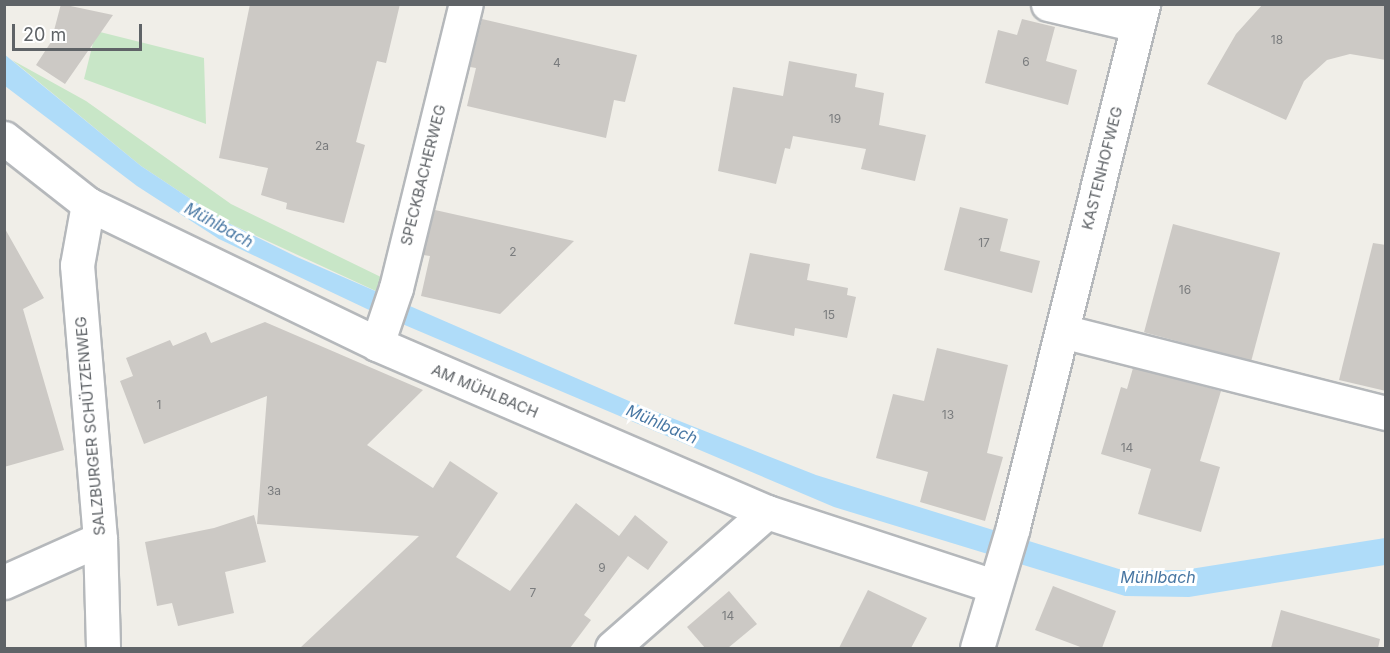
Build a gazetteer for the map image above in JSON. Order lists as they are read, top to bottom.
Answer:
{
  "streets": {
    "street": [
      "KASTENHOFWEG",
      "SPECKBACHERWEG",
      "AM MÜHLBACH",
      "SALZBURGER SCHÜTZENWEG"
    ]
  },
  "crossings": [
    ["KASTENHOFWEG", "AM MÜHLBACH"],
    ["SPECKBACHERWEG", "AM MÜHLBACH"],
    ["AM MÜHLBACH", "SALZBURGER SCHÜTZENWEG"]
  ],
  "water": ["Mühlbach"],
  "house_numbers": [
    "18",
    "6",
    "4",
    "19",
    "2a",
    "17",
    "2",
    "16",
    "15",
    "1",
    "13",
    "14",
    "3a",
    "9",
    "7",
    "14"
  ],
  "scale_bar": "20 m"
}
